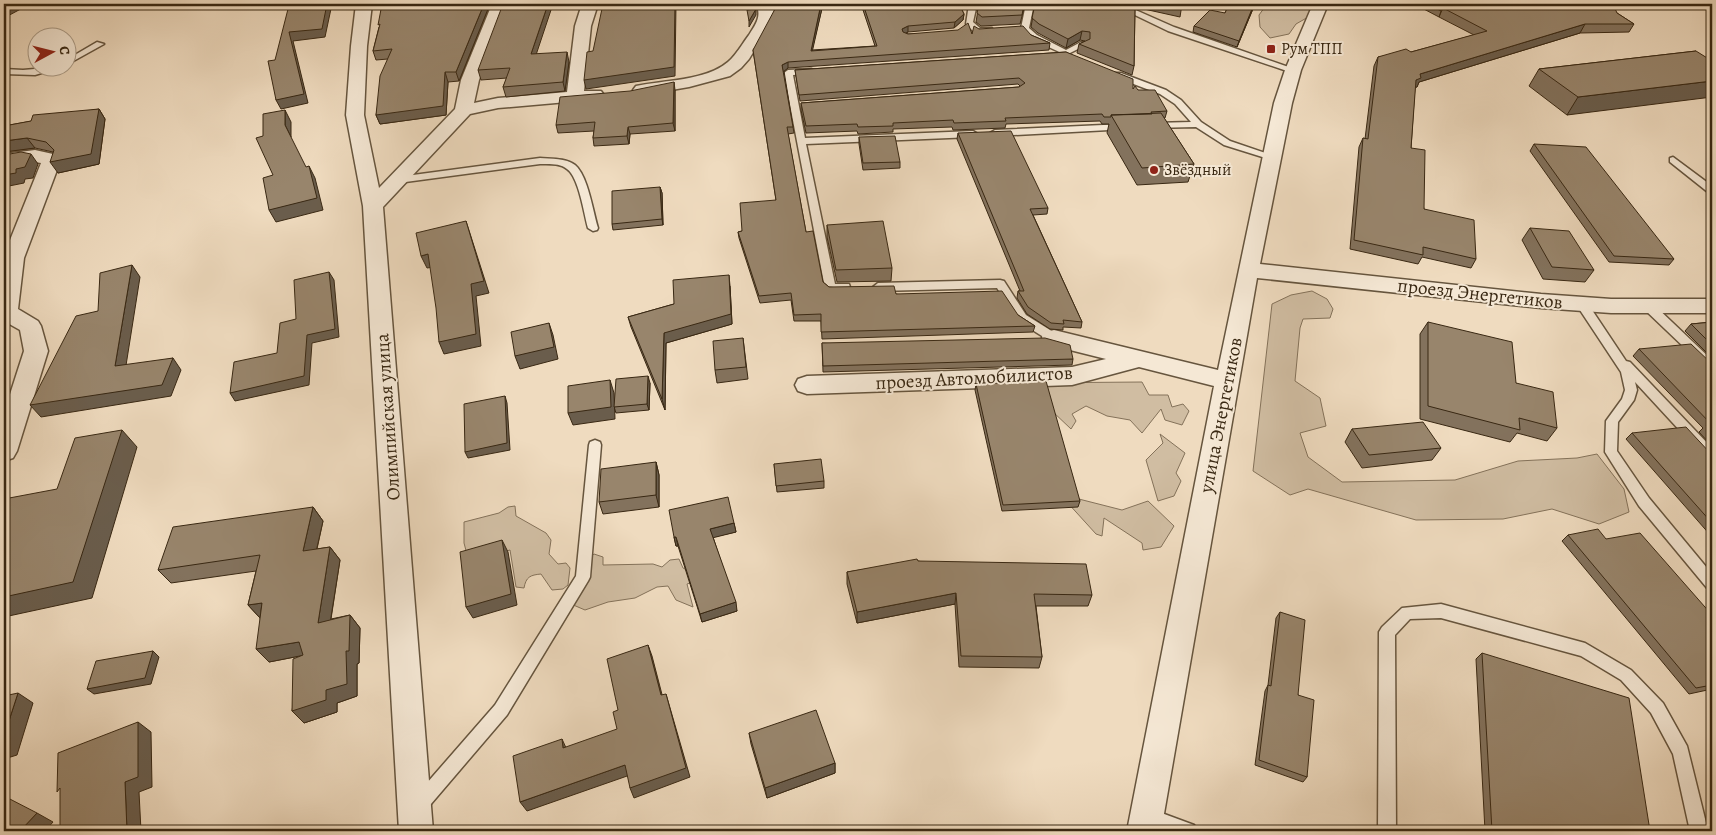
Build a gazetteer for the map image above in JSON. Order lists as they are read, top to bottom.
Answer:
{
  "streets": {
    "street": [
      "проезд Энергетиков",
      "проезд Автомобилистов",
      "улица Энергетиков",
      "Олимпийская улица"
    ]
  },
  "crossings": [
    ["проезд Энергетиков", "улица Энергетиков"]
  ],
  "places": {
    "transit": ["Рум ТПП"],
    "other": ["Звёздный"]
  },
  "north": "right"
}
